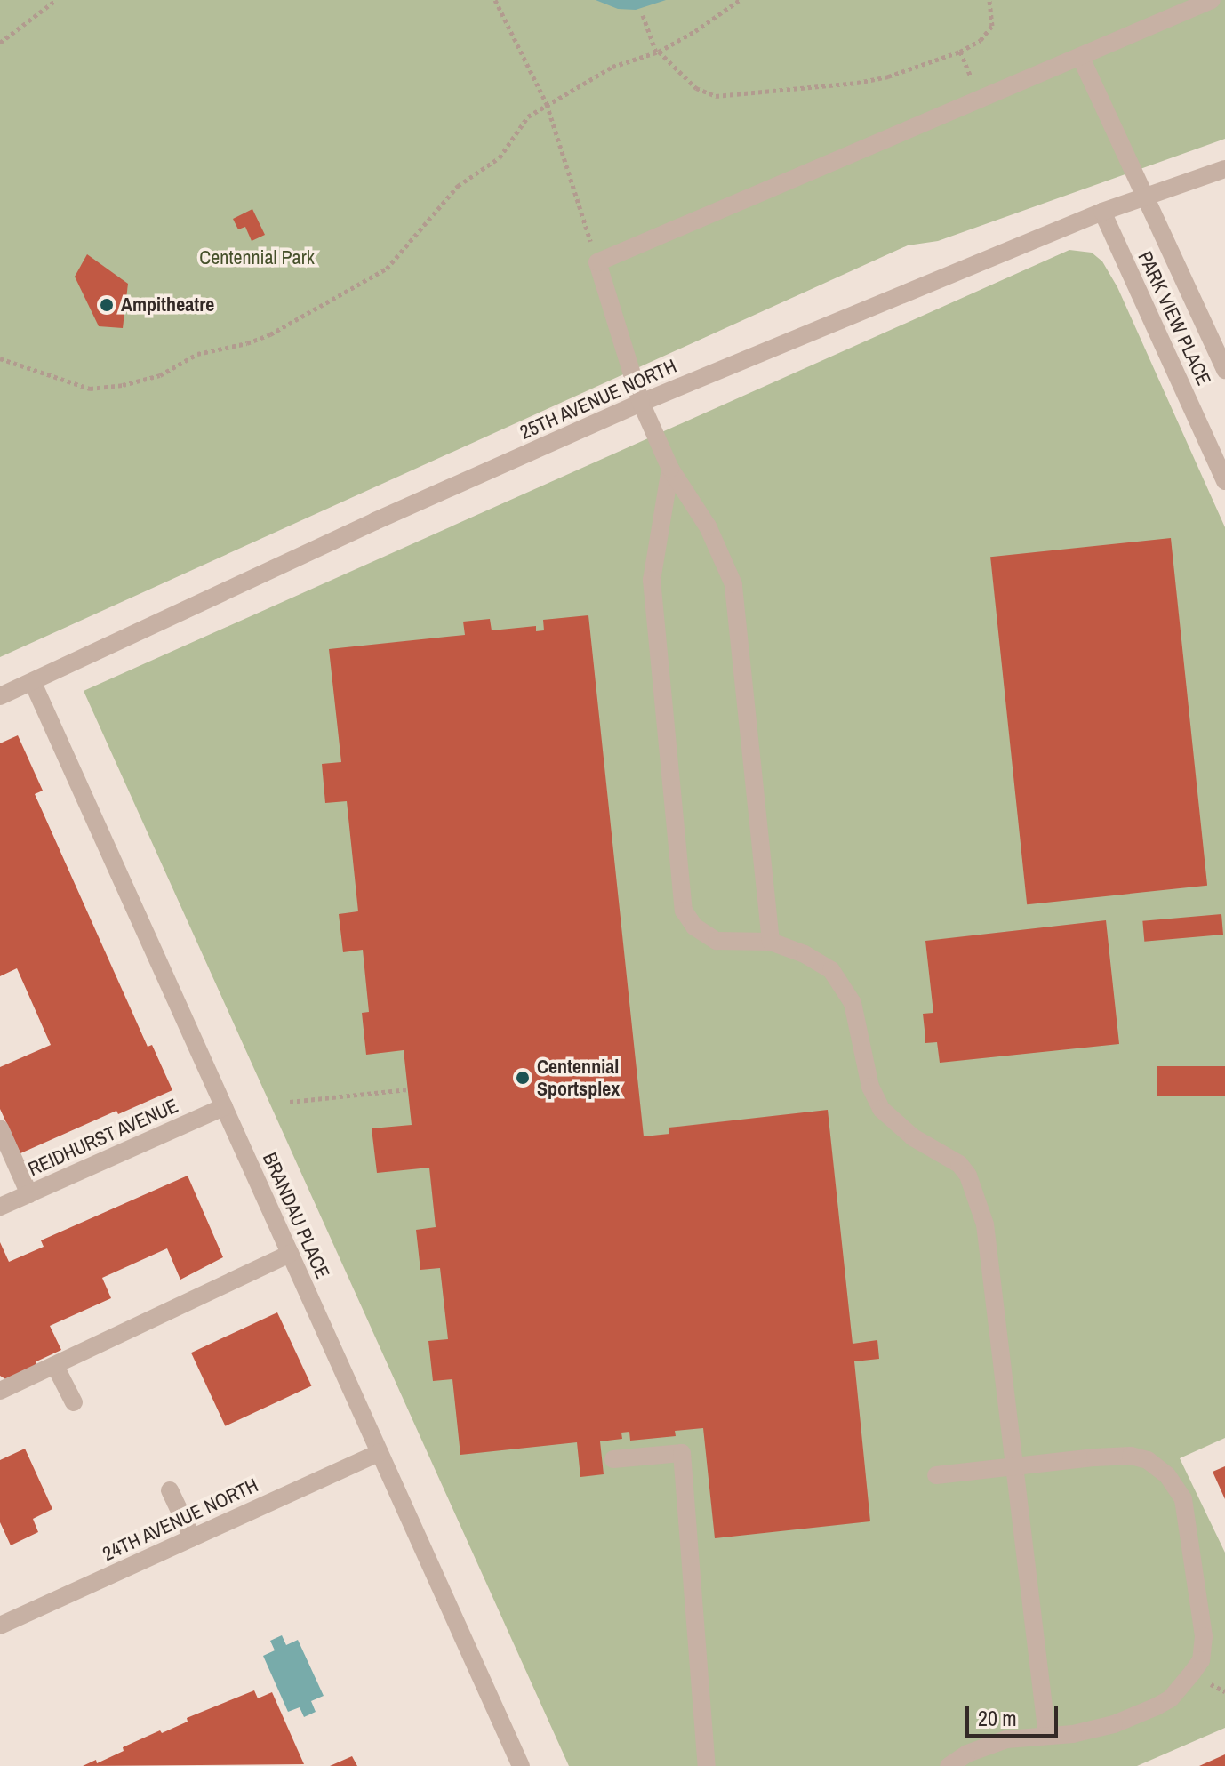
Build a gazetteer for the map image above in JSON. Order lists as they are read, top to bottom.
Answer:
{
  "streets": {
    "street": [
      "PARK VIEW PLACE",
      "25TH AVENUE NORTH",
      "REIDHURST AVENUE",
      "BRANDAU PLACE",
      "24TH AVENUE NORTH"
    ]
  },
  "crossings": [
    ["PARK VIEW PLACE", "25TH AVENUE NORTH"],
    ["25TH AVENUE NORTH", "BRANDAU PLACE"],
    ["REIDHURST AVENUE", "BRANDAU PLACE"],
    ["BRANDAU PLACE", "24TH AVENUE NORTH"]
  ],
  "parks": ["Centennial Park"],
  "places": ["Ampitheatre", "Centennial Sportsplex"],
  "scale_bar": "20 m"
}
